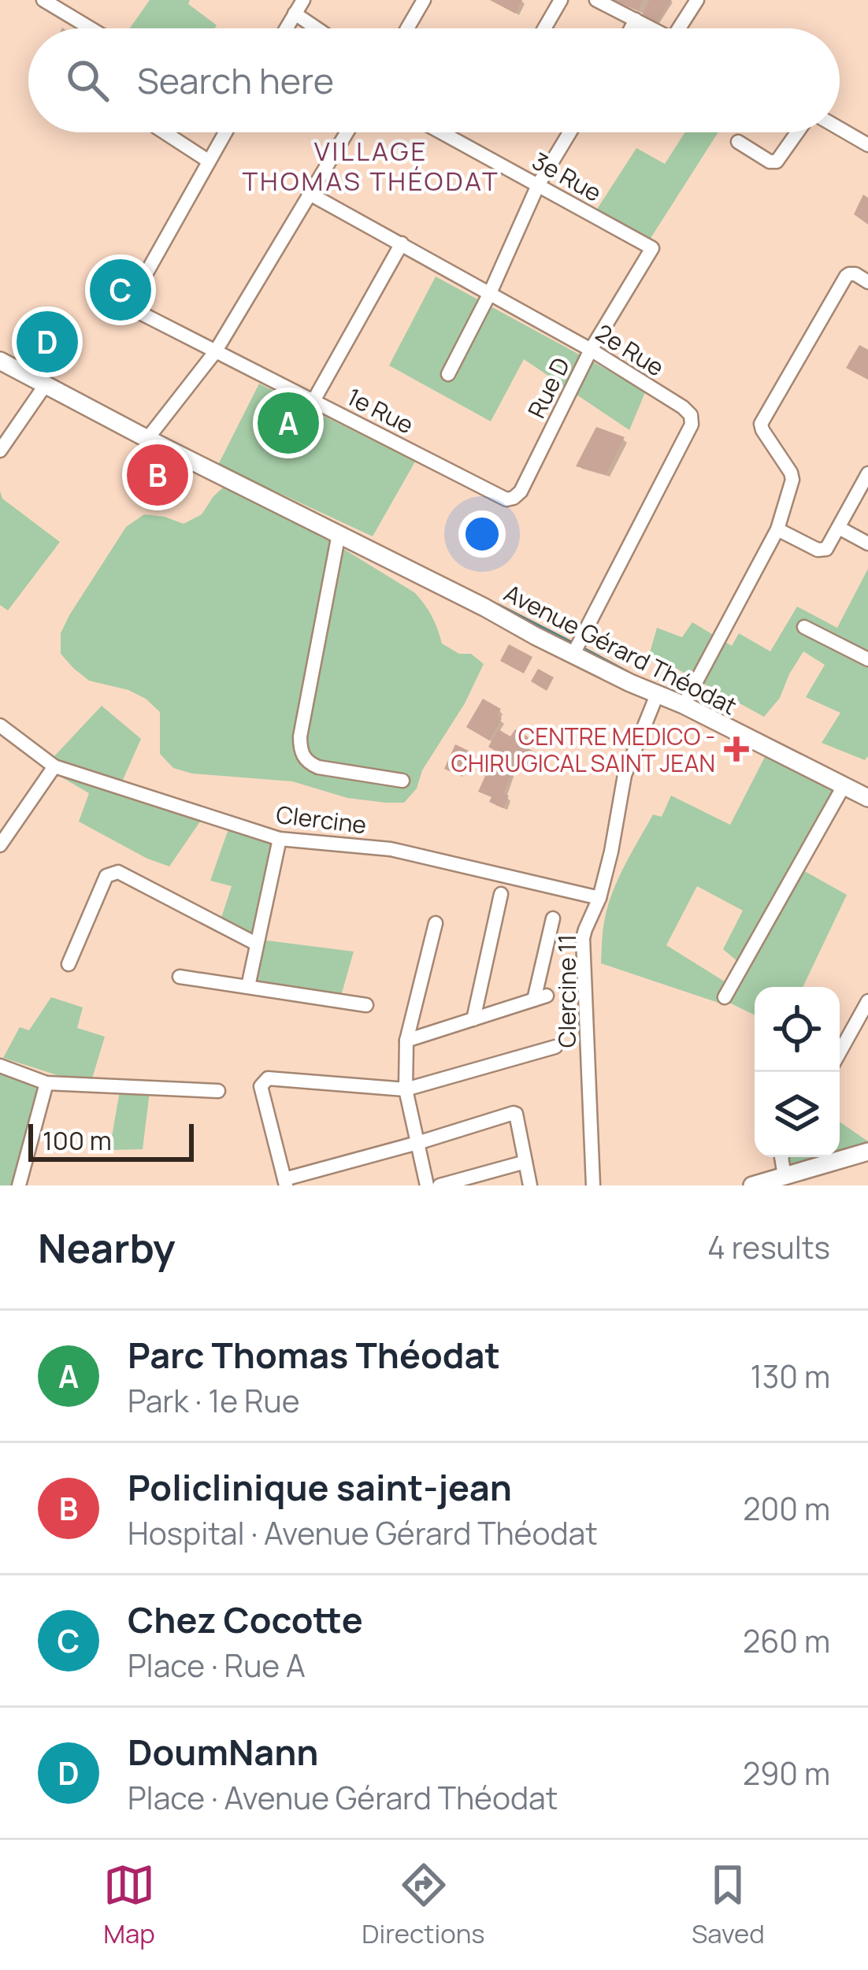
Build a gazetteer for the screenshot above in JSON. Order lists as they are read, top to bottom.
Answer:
{
  "streets": {
    "street": [
      "3e Rue",
      "2e Rue",
      "Rue D",
      "1e Rue",
      "Avenue Gérard Théodat",
      "Clercine",
      "Clercine 11"
    ]
  },
  "crossings": [
    ["3e Rue", "Rue D"],
    ["2e Rue", "Rue D"],
    ["2e Rue", "Avenue Gérard Théodat"],
    ["Rue D", "1e Rue"],
    ["Avenue Gérard Théodat", "Clercine 11"],
    ["Clercine", "Clercine 11"]
  ],
  "districts": ["VILLAGE THOMAS THÉODAT"],
  "places": {
    "health": ["CENTRE MEDICO - CHIRUGICAL SAINT JEAN"]
  },
  "scale_bar": "100 m",
  "page": {
    "search": "Search here",
    "pins": [
      "C",
      "D",
      "A",
      "B"
    ],
    "scale": "100 m",
    "heading": ["Nearby", "4 results"],
    "list": [
      {
        "mark": "A",
        "name": "Parc Thomas Théodat",
        "note": "Park · 1e Rue",
        "value": "130 m"
      },
      {
        "mark": "B",
        "name": "Policlinique saint-jean",
        "note": "Hospital · Avenue Gérard Théodat",
        "value": "200 m"
      },
      {
        "mark": "C",
        "name": "Chez Cocotte",
        "note": "Place · Rue A",
        "value": "260 m"
      },
      {
        "mark": "D",
        "name": "DoumNann",
        "note": "Place · Avenue Gérard Théodat",
        "value": "290 m"
      }
    ],
    "nav": ["Map", "Directions", "Saved"]
  }
}
